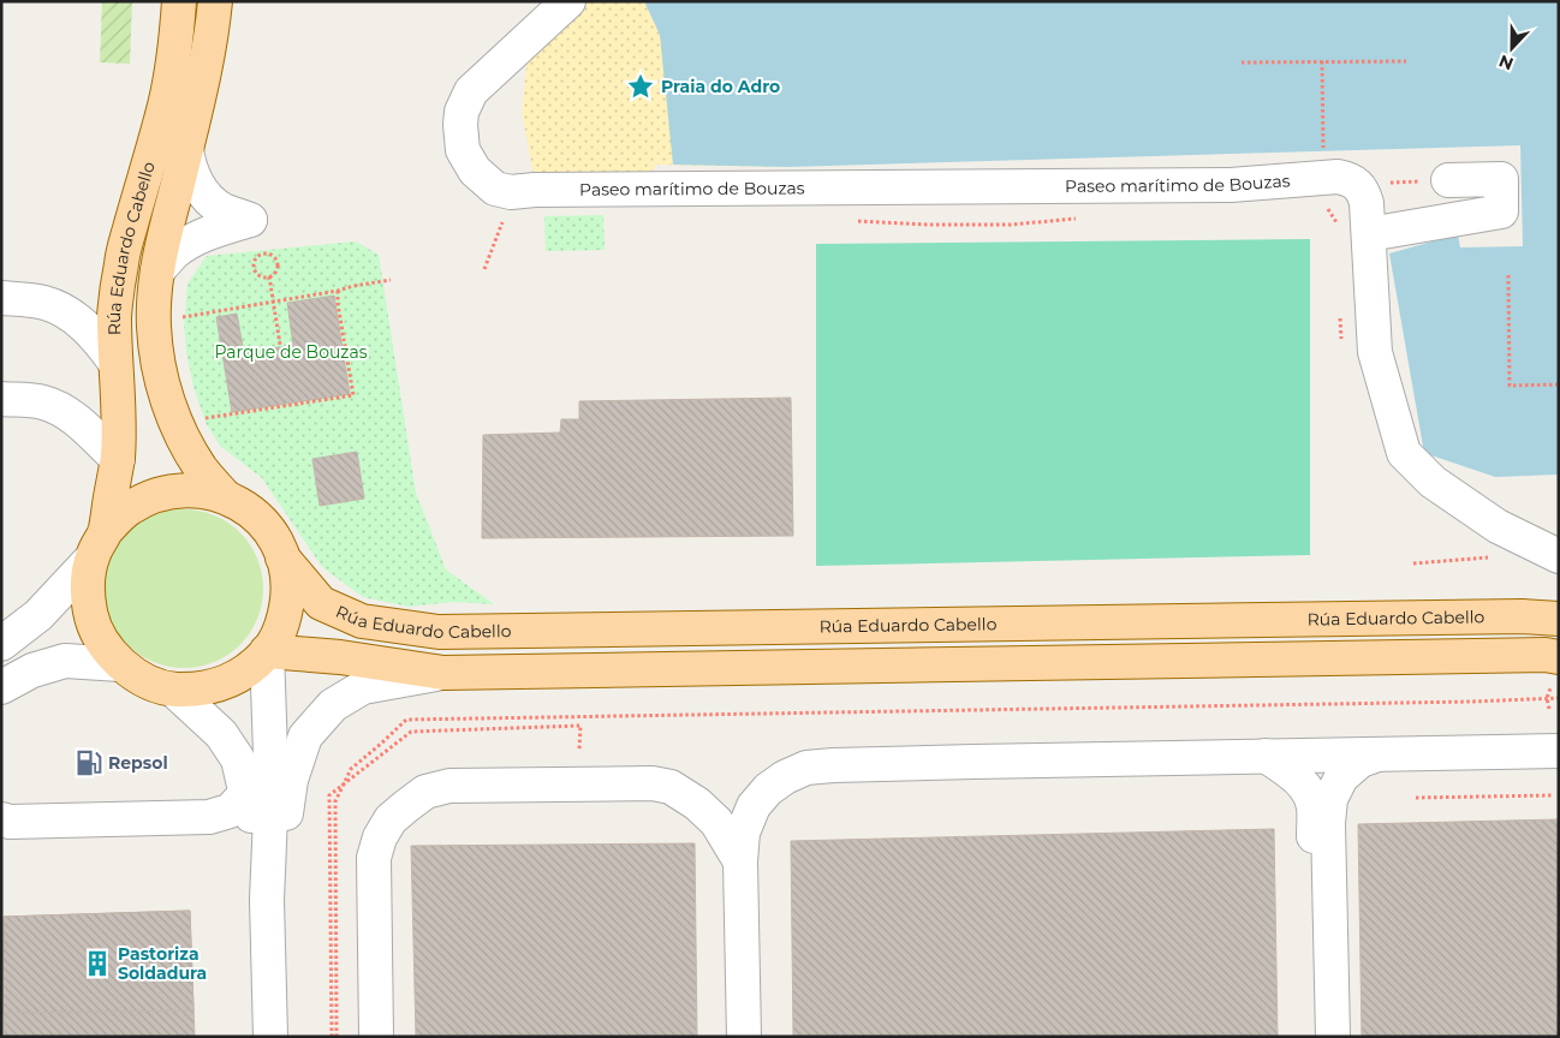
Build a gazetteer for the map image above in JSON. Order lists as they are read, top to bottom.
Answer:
{
  "streets": {
    "main road": ["Rúa Eduardo Cabello"],
    "street": ["Paseo marítimo de Bouzas"]
  },
  "parks": ["Parque de Bouzas"],
  "places": {
    "place": ["Praia do Adro"],
    "fuel station": ["Repsol"],
    "building": ["Pastoriza Soldadura"]
  },
  "north": "bottom"
}
